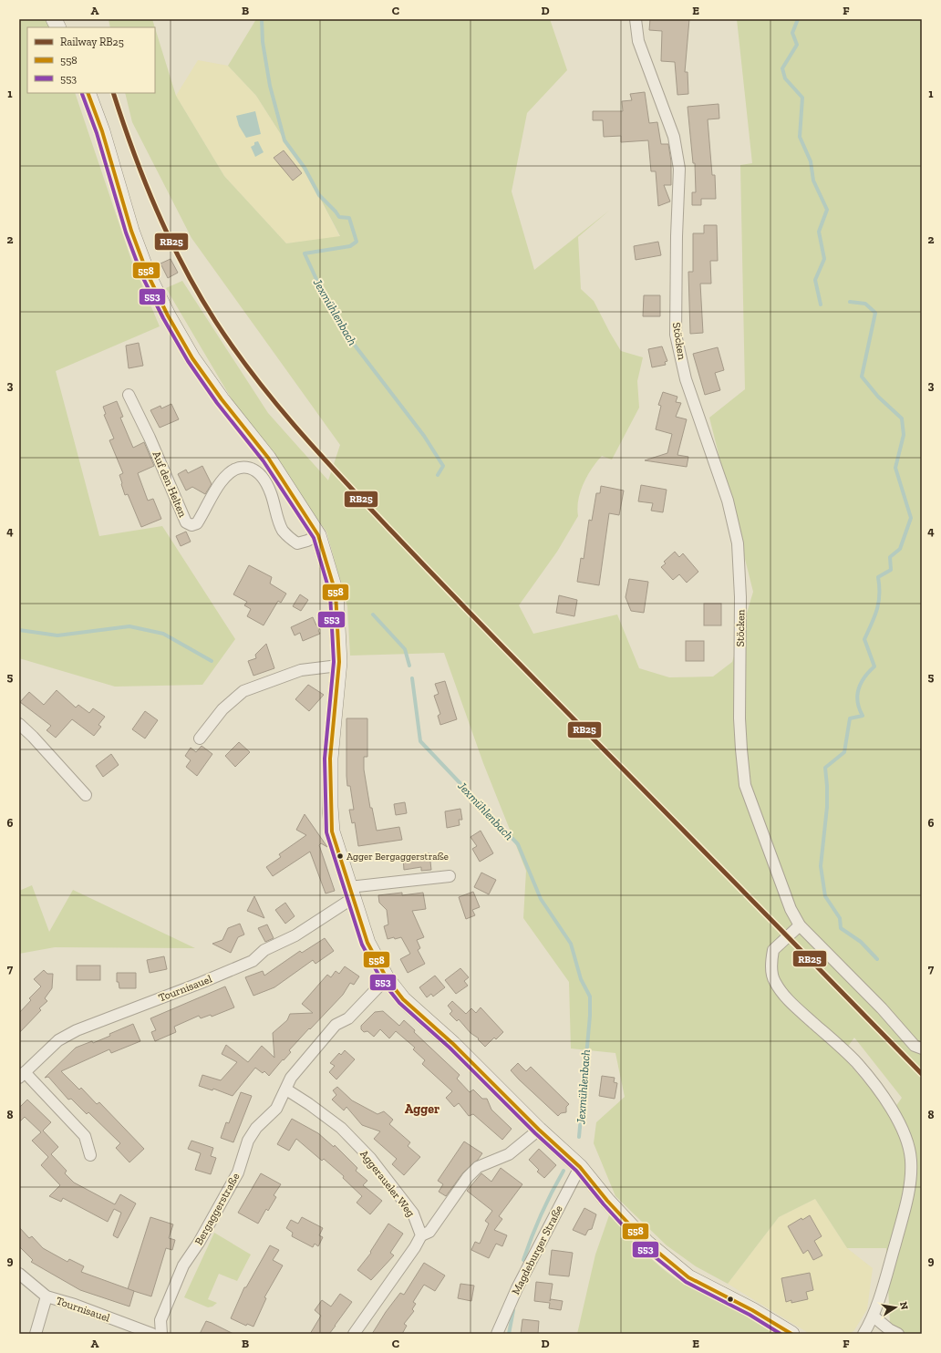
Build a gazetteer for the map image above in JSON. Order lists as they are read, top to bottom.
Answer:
{
  "streets": {
    "street": [
      "Stöcken",
      "Auf den Helten",
      "Tournisauel",
      "Aggeraueler Weg",
      "Bergaggerstraße",
      "Magdeburger Straße"
    ]
  },
  "crossings": [
    ["Aggeraueler Weg", "Bergaggerstraße"]
  ],
  "districts": ["Agger"],
  "water": ["Jexmühlenbach"],
  "places": ["Agger Bergaggerstraße"],
  "lines": ["rail line RB25", "transit line 558", "transit line 553"],
  "legend": ["Railway RB25", "558", "553"],
  "north": "right",
  "grid": {
    "columns": [
      "A",
      "B",
      "C",
      "D",
      "E",
      "F"
    ],
    "rows": [
      "1",
      "2",
      "3",
      "4",
      "5",
      "6",
      "7",
      "8",
      "9"
    ]
  }
}
